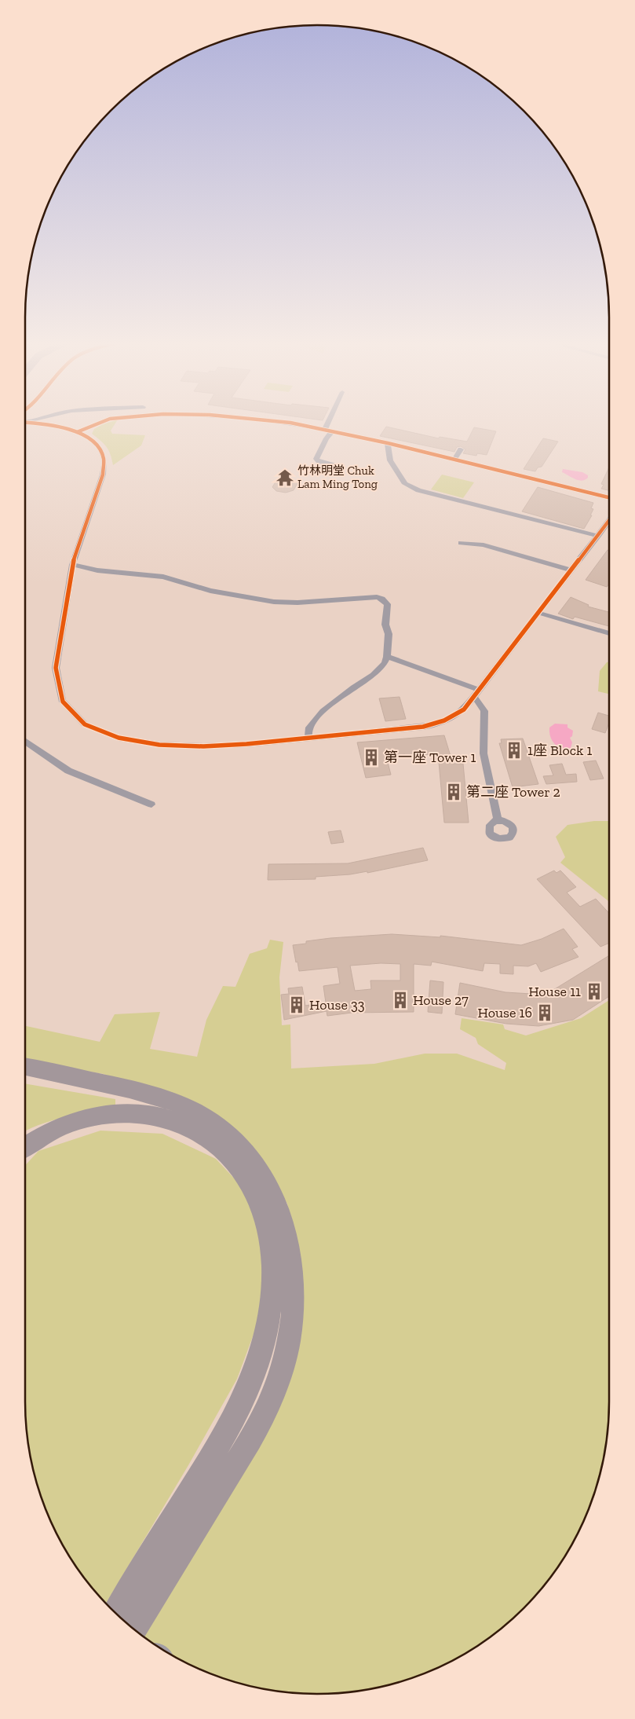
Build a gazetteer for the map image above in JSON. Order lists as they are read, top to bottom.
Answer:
{
  "places": {
    "temple": ["竹林明堂 Chuk Lam Ming Tong"],
    "building": [
      "1座 Block 1",
      "第一座 Tower 1",
      "第二座 Tower 2",
      "House 11",
      "House 27",
      "House 33",
      "House 16"
    ]
  }
}
